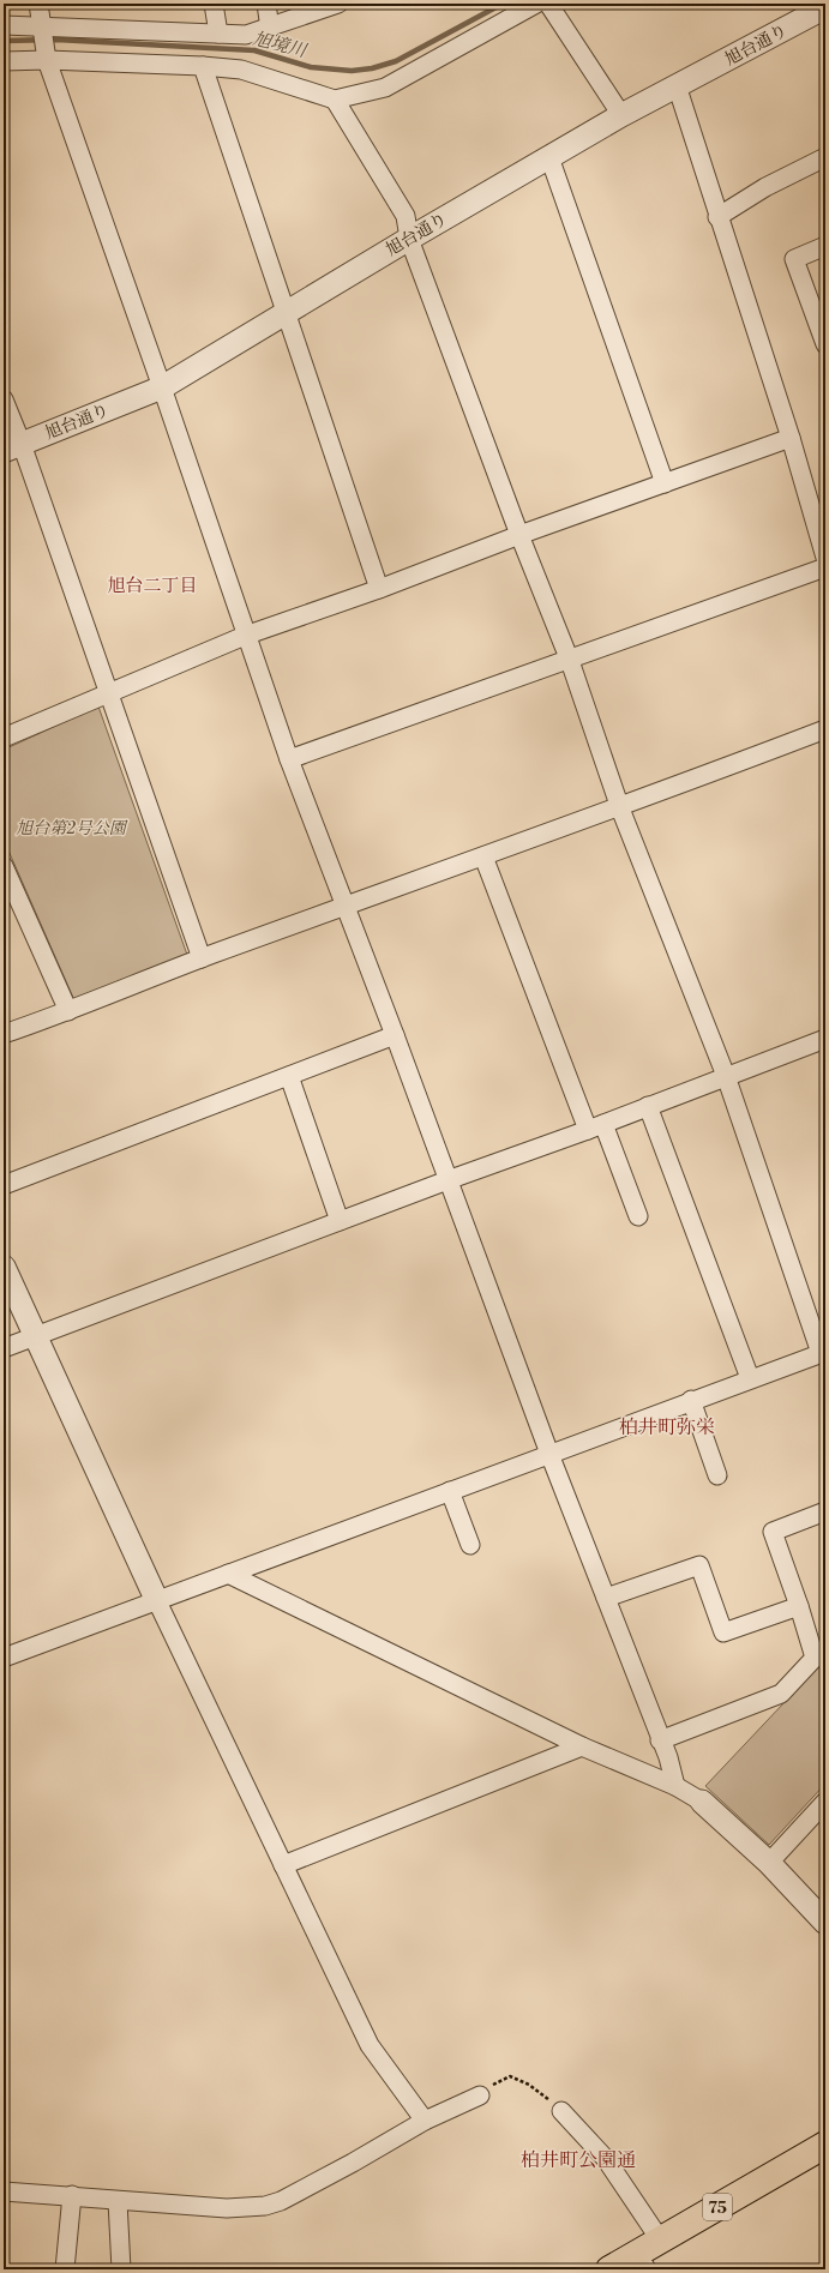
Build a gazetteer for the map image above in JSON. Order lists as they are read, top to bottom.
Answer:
{
  "streets": {
    "main road": ["75"],
    "street": ["旭台通り"]
  },
  "districts": ["旭台二丁目", "柏井町弥栄", "柏井町公園通"],
  "water": ["旭境川"],
  "parks": ["旭台第2号公園"]
}
